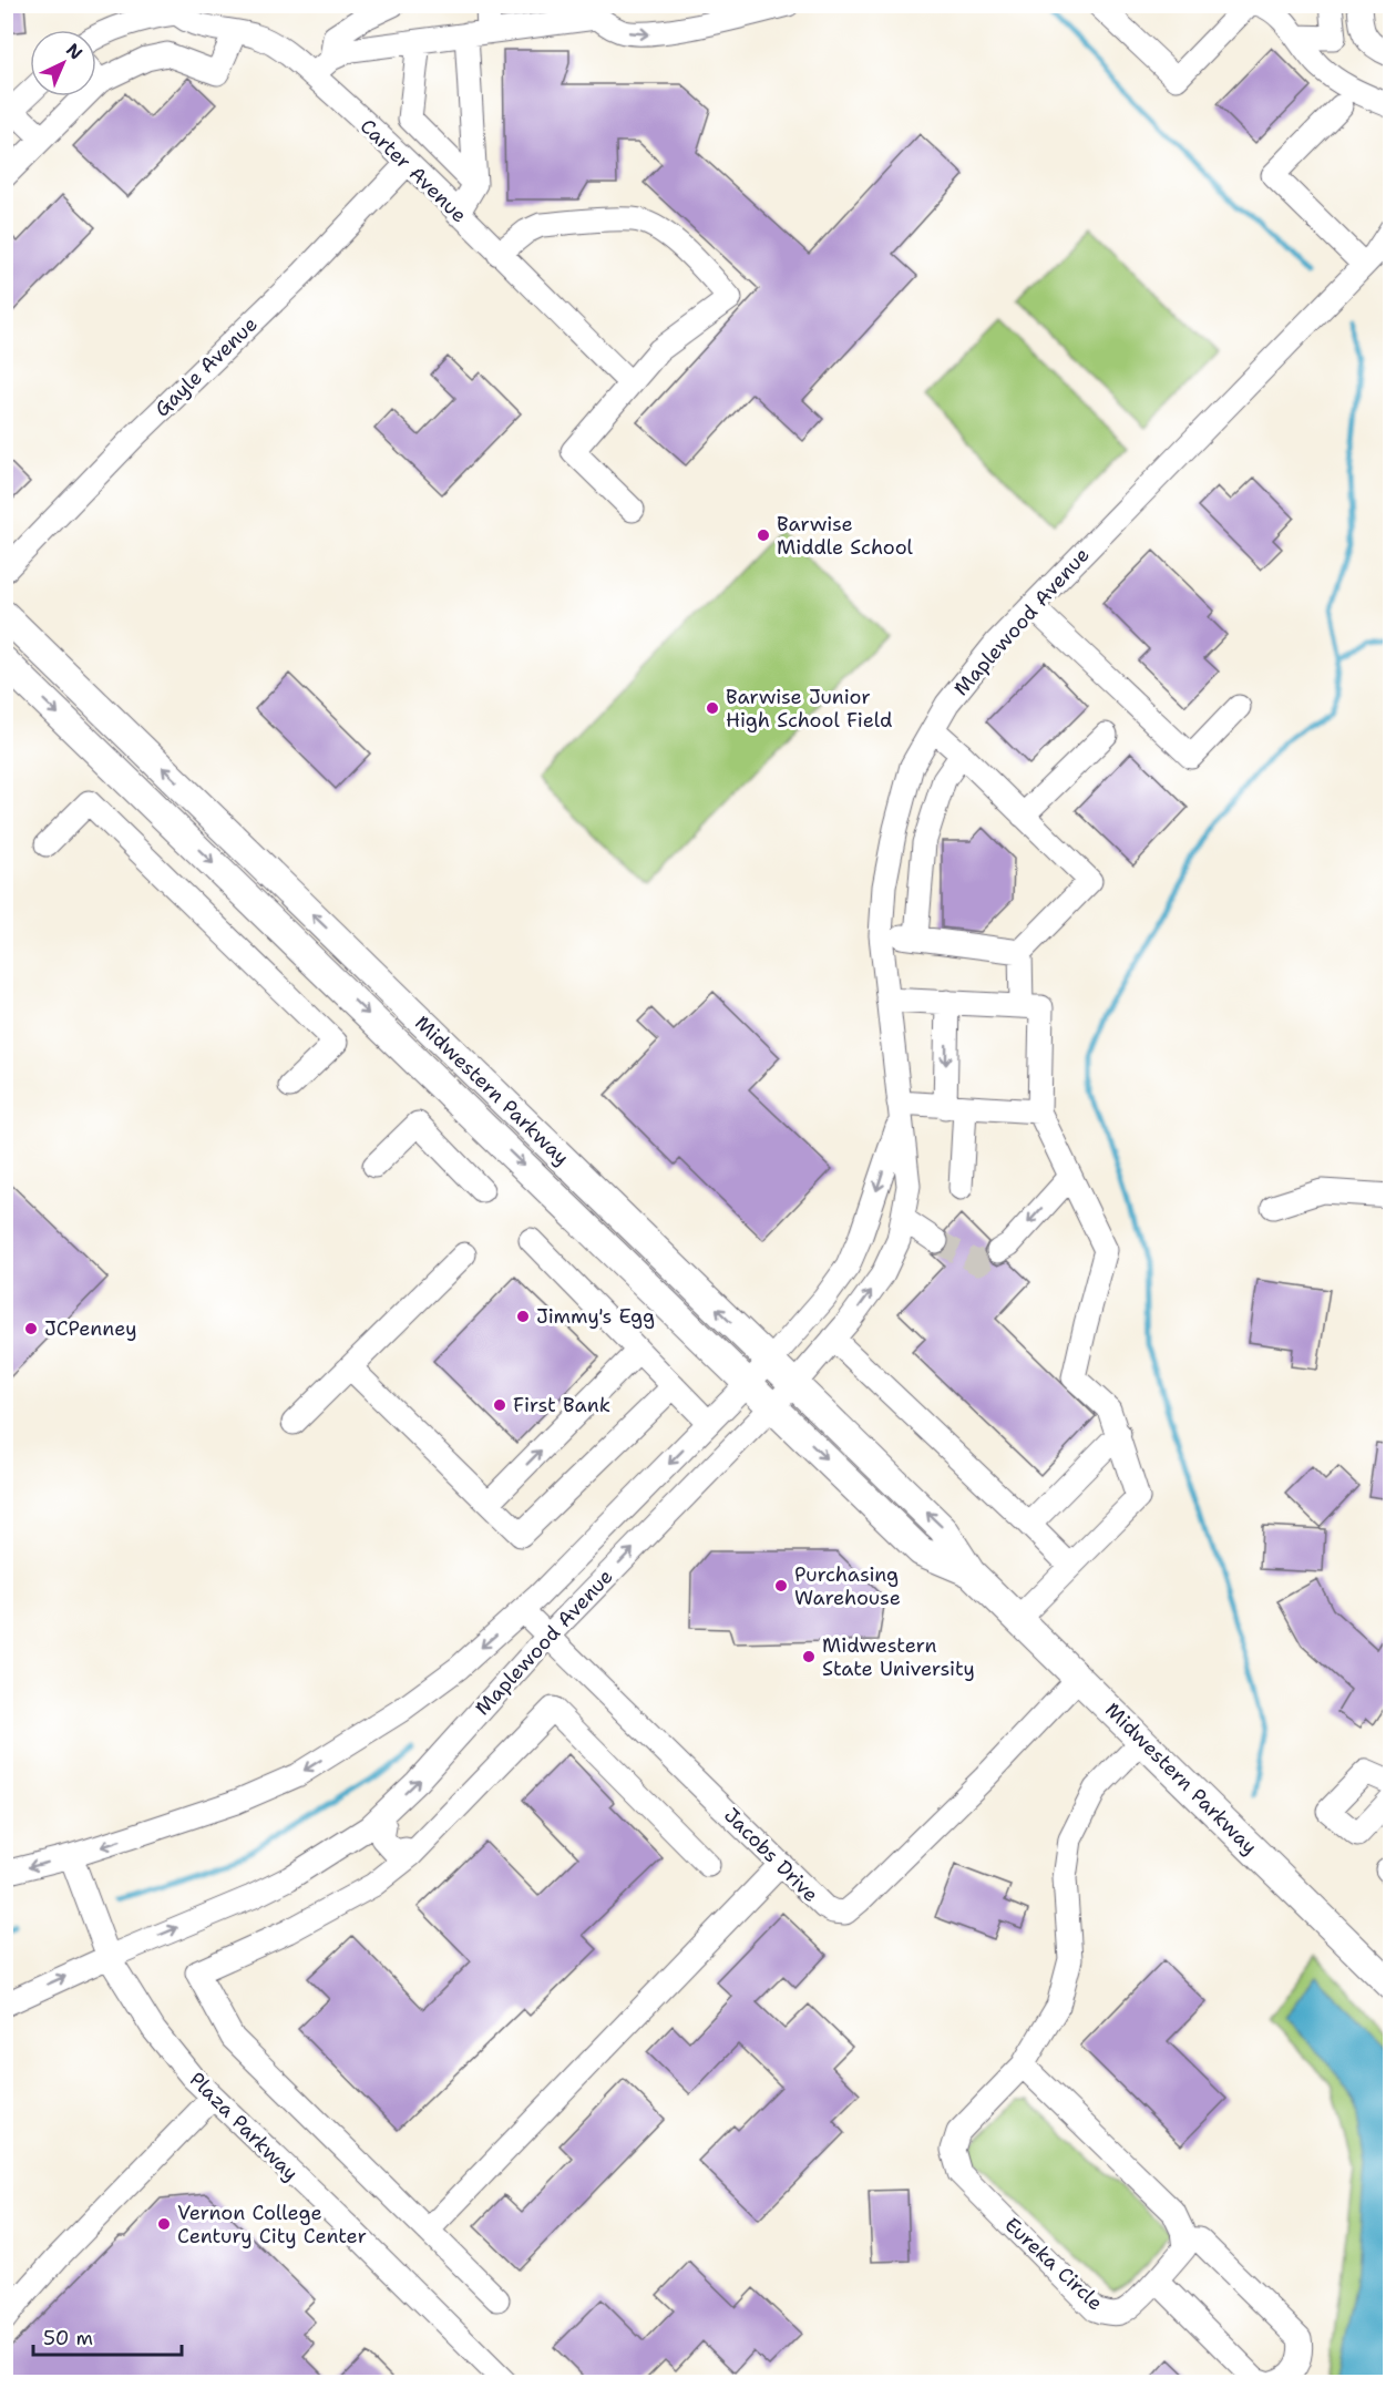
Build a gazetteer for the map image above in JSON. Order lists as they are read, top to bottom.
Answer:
{
  "streets": {
    "main road": ["Midwestern Parkway"],
    "street": [
      "Carter Avenue",
      "Gayle Avenue",
      "Maplewood Avenue",
      "Jacobs Drive",
      "Plaza Parkway",
      "Eureka Circle"
    ]
  },
  "crossings": [
    ["Carter Avenue", "Gayle Avenue"],
    ["Maplewood Avenue", "Midwestern Parkway"],
    ["Maplewood Avenue", "Jacobs Drive"],
    ["Maplewood Avenue", "Plaza Parkway"],
    ["Midwestern Parkway", "Jacobs Drive"],
    ["Midwestern Parkway", "Eureka Circle"]
  ],
  "places": [
    "Barwise Middle School",
    "Barwise Junior High School Field",
    "Jimmy's Egg",
    "JCPenney",
    "First Bank",
    "Purchasing Warehouse",
    "Midwestern State University",
    "Vernon College Century City Center"
  ],
  "scale_bar": "50 m",
  "north": "top right"
}
